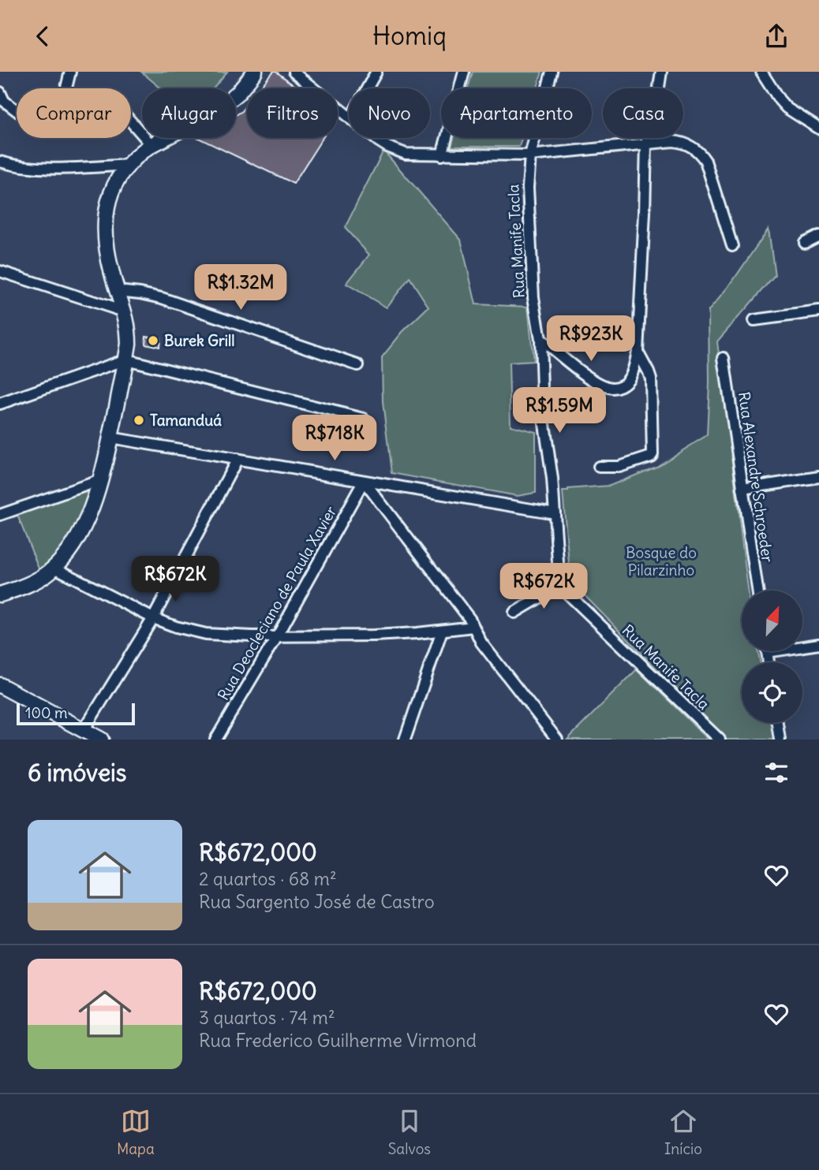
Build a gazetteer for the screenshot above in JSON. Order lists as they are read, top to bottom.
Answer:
{
  "streets": {
    "street": ["Rua Manife Tacla", "Rua Alexandre Schroeder", "Rua Deocleciano de Paula Xavier"]
  },
  "parks": ["Bosque do Pilarzinho"],
  "places": ["Burek Grill", "Tamanduá"],
  "scale_bar": "100 m",
  "north": "top right",
  "page": {
    "header": "Homiq",
    "chip": [
      "Comprar",
      "Alugar",
      "Filtros",
      "Novo",
      "Apartamento",
      "Casa"
    ],
    "price": [
      "R$1.32M",
      "R$923K",
      "R$1.59M",
      "R$718K",
      "R$672K",
      "R$672K"
    ],
    "scale": "100 m",
    "heading": "6 imóveis",
    "list": [
      {
        "name": "R$672,000",
        "note": "2 quartos · 68 m² · Rua Sargento José de Castro"
      },
      {
        "name": "R$672,000",
        "note": "3 quartos · 74 m² · Rua Frederico Guilherme Virmond"
      }
    ],
    "tabs": ["Mapa", "Salvos", "Início"]
  }
}
